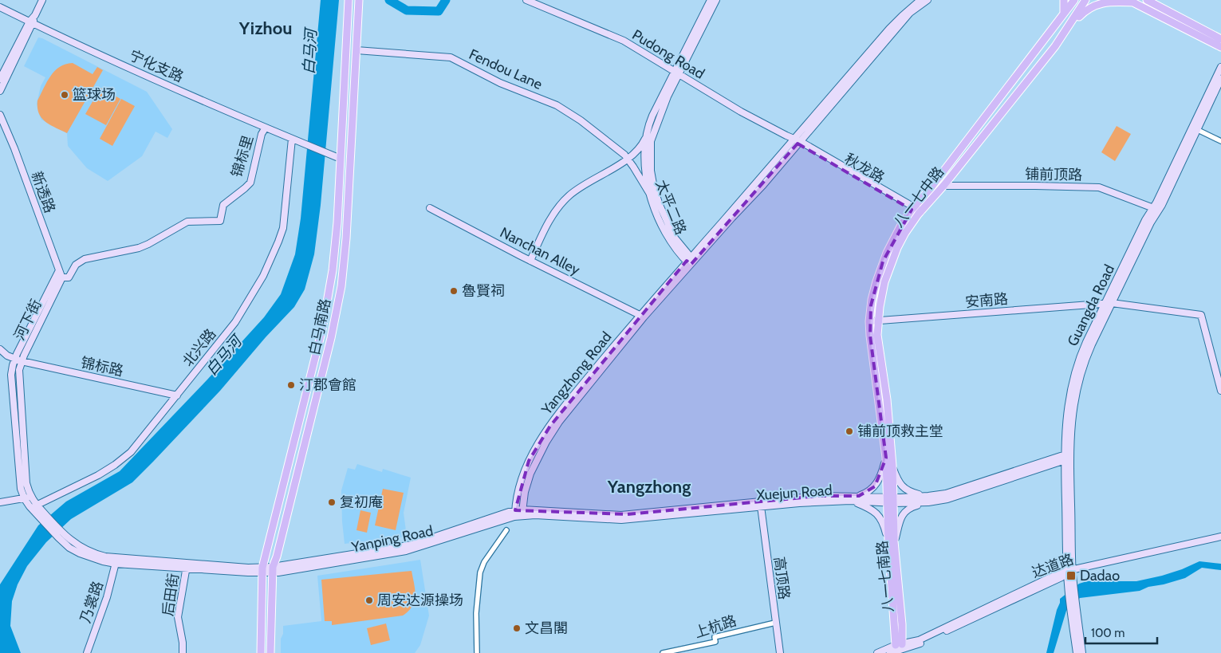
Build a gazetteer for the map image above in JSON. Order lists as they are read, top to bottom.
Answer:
{
  "streets": {
    "main road": ["八一七中路", "白马南路", "八一七南路"],
    "street": [
      "Pudong Road",
      "宁化支路",
      "Fendou Lane",
      "锦标里",
      "秋龙路",
      "铺前顶路",
      "新透路",
      "太平二路",
      "Nanchan Alley",
      "安南路",
      "Guangda Road",
      "河下街",
      "北兴路",
      "锦标路",
      "Yangzhong Road",
      "Xuejun Road",
      "Yanping Road",
      "达道路",
      "高顶路",
      "后田街",
      "乃裳路",
      "上杭路"
    ]
  },
  "crossings": [
    ["Pudong Road", "秋龙路"],
    ["Pudong Road", "太平二路"],
    ["宁化支路", "锦标里"],
    ["宁化支路", "北兴路"],
    ["Fendou Lane", "太平二路"],
    ["Fendou Lane", "白马南路"],
    ["锦标里", "河下街"],
    ["秋龙路", "八一七中路"],
    ["铺前顶路", "八一七中路"],
    ["铺前顶路", "Guangda Road"],
    ["新透路", "河下街"],
    ["八一七中路", "安南路"],
    ["八一七中路", "Xuejun Road"],
    ["八一七中路", "八一七南路"],
    ["太平二路", "Yangzhong Road"],
    ["Nanchan Alley", "Yangzhong Road"],
    ["安南路", "Guangda Road"],
    ["Guangda Road", "Xuejun Road"],
    ["Guangda Road", "达道路"],
    ["河下街", "北兴路"],
    ["河下街", "锦标路"],
    ["河下街", "乃裳路"],
    ["白马南路", "Yanping Road"],
    ["北兴路", "锦标路"],
    ["Yangzhong Road", "Xuejun Road"],
    ["Yangzhong Road", "Yanping Road"],
    ["Xuejun Road", "Yanping Road"],
    ["Xuejun Road", "八一七南路"],
    ["Xuejun Road", "高顶路"],
    ["达道路", "八一七南路"],
    ["高顶路", "上杭路"]
  ],
  "districts": ["Yizhou", "Yangzhong"],
  "water": ["白马河"],
  "places": {
    "other": [
      "篮球场",
      "魯賢祠",
      "汀郡會館",
      "铺前顶救主堂",
      "复初庵",
      "周安达源操场",
      "文昌閣"
    ],
    "transit": ["Dadao"]
  },
  "scale_bar": "100 m"
}
